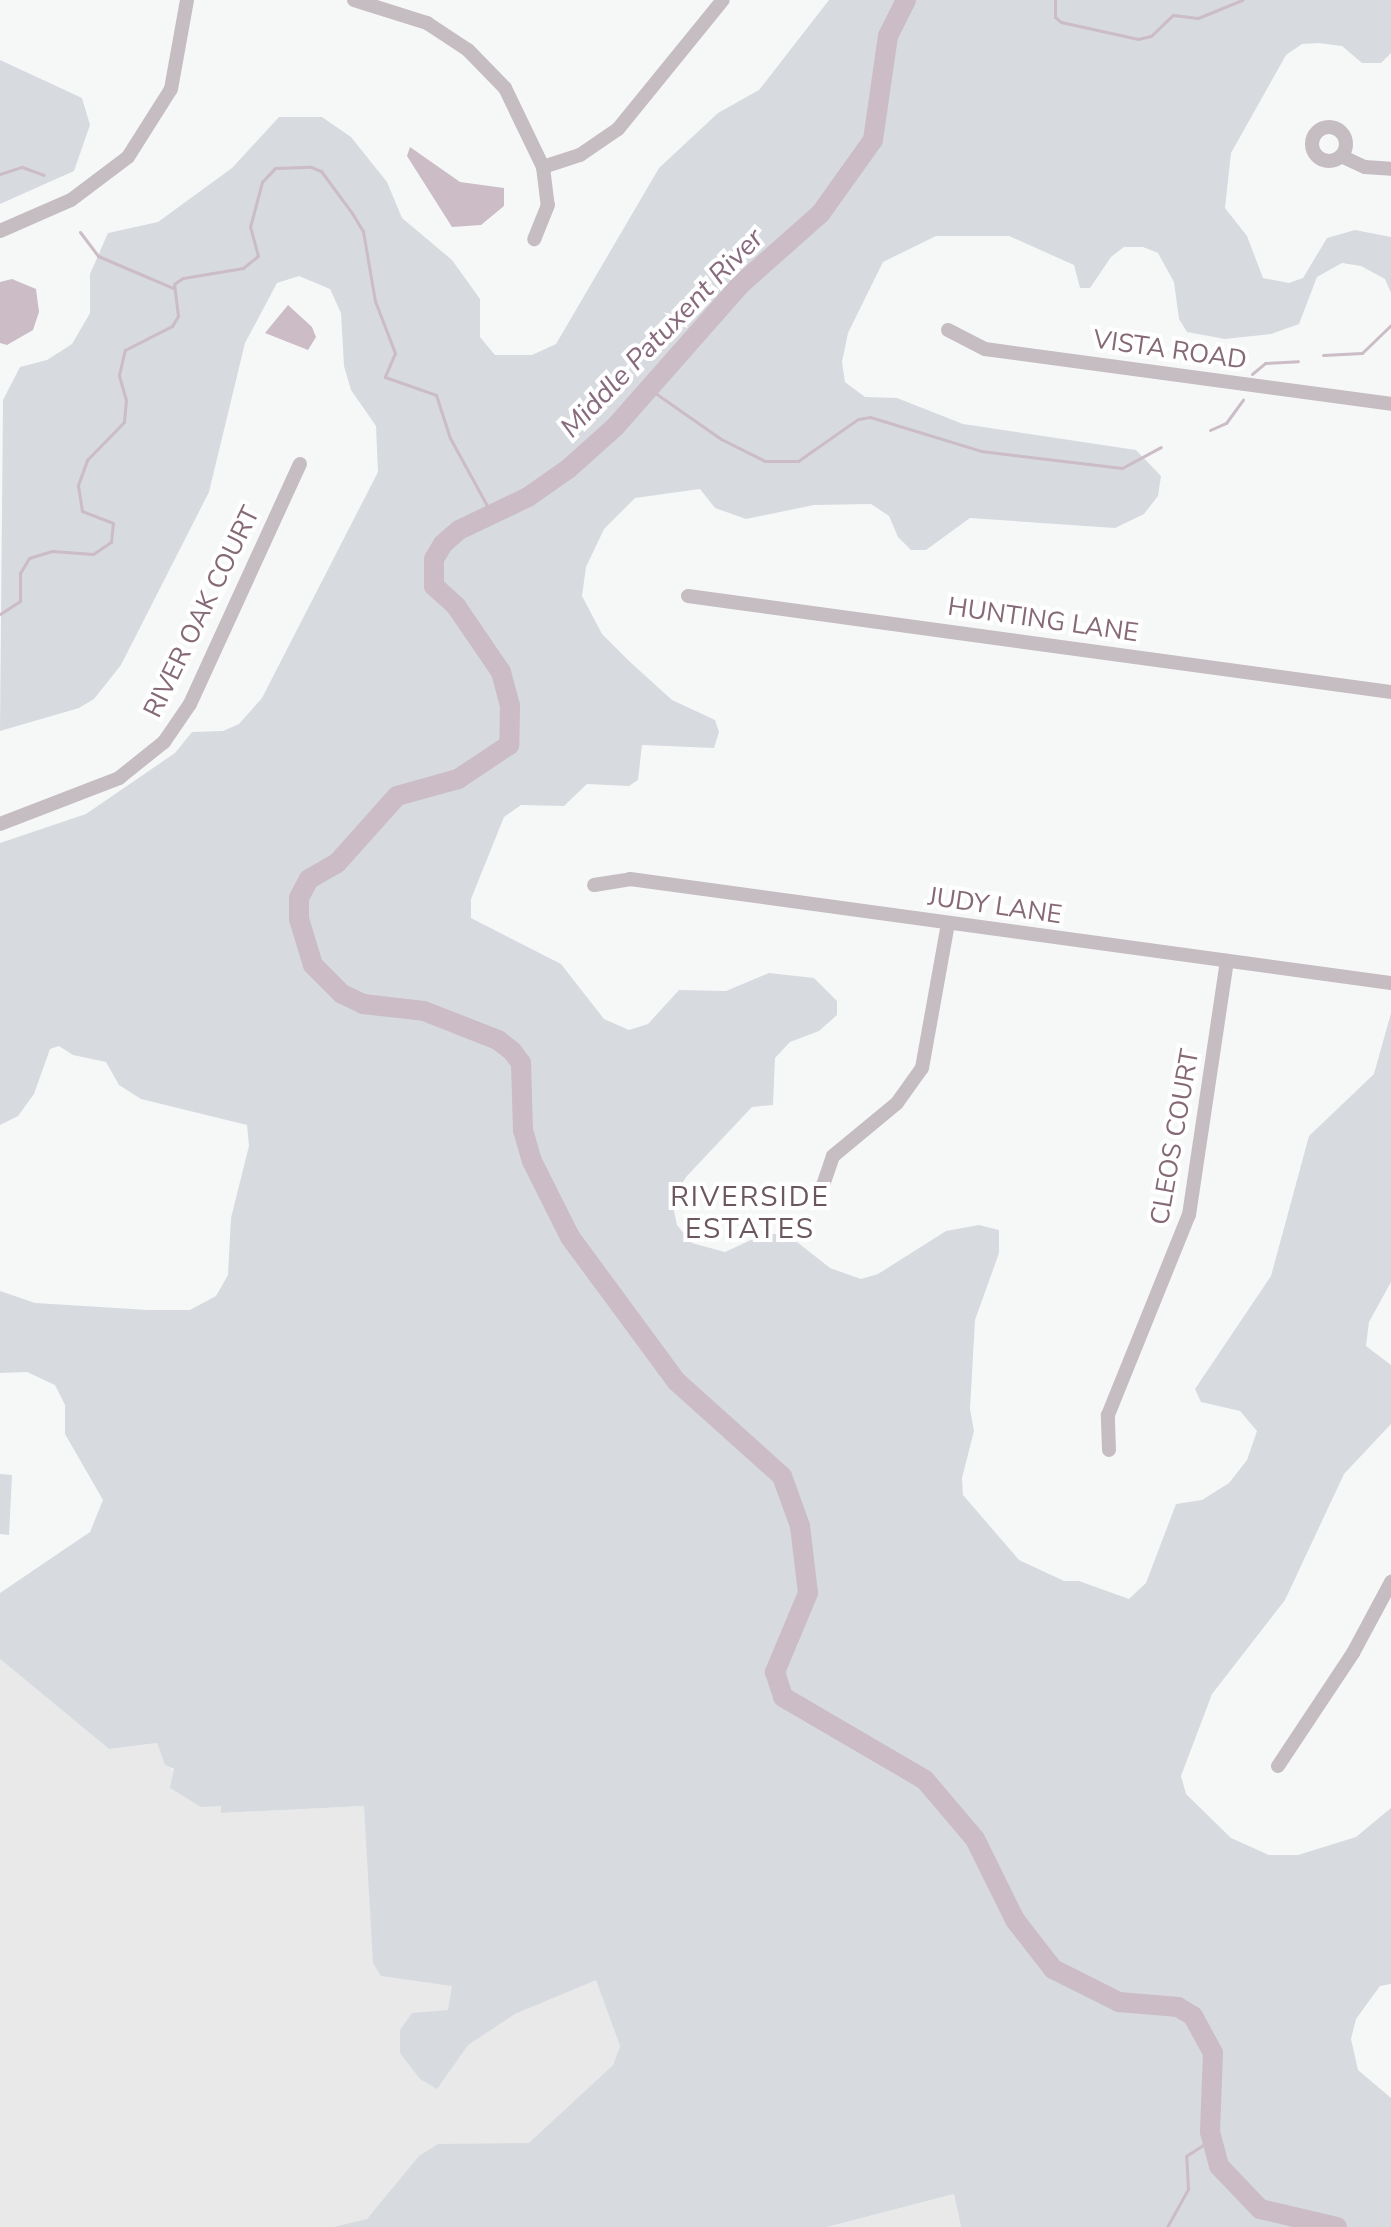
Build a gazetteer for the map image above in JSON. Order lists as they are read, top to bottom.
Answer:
{
  "streets": {
    "street": [
      "VISTA ROAD",
      "RIVER OAK COURT",
      "HUNTING LANE",
      "JUDY LANE",
      "CLEOS COURT"
    ]
  },
  "crossings": [
    ["JUDY LANE", "CLEOS COURT"]
  ],
  "districts": ["RIVERSIDE ESTATES"],
  "water": ["Middle Patuxent River"]
}
